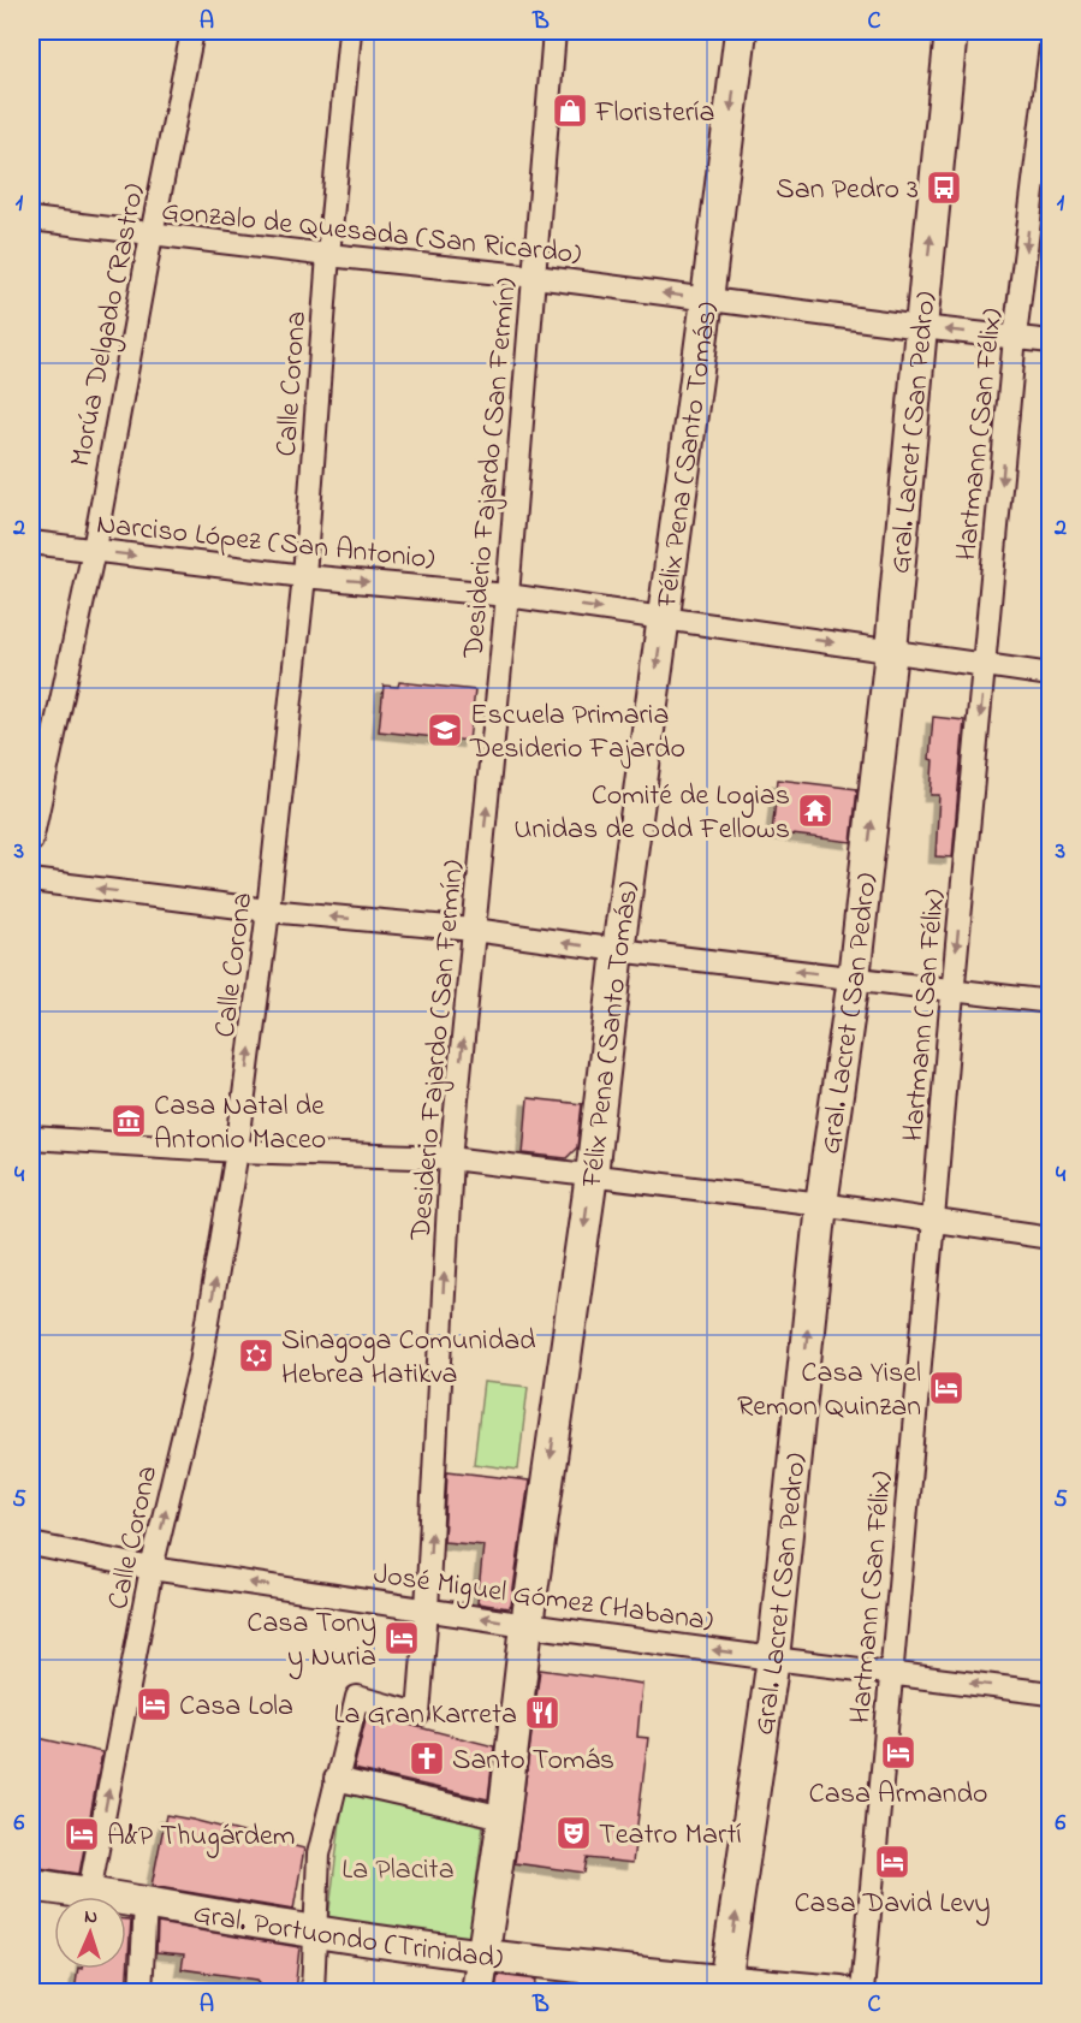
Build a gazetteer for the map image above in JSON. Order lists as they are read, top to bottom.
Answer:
{
  "streets": {
    "street": [
      "Gonzalo de Quesada (San Ricardo)",
      "Morúa Delgado (Rastro)",
      "Calle Corona",
      "Gral. Lacret (San Pedro)",
      "Hartmann (San Félix)",
      "Félix Pena (Santo Tomás)",
      "Desiderio Fajardo (San Fermín)",
      "Narciso López (San Antonio)",
      "José Miguel Gómez (Habana)",
      "Gral. Portuondo (Trinidad)"
    ]
  },
  "crossings": [
    ["Gonzalo de Quesada (San Ricardo)", "Morúa Delgado (Rastro)"],
    ["Gonzalo de Quesada (San Ricardo)", "Calle Corona"],
    ["Gonzalo de Quesada (San Ricardo)", "Gral. Lacret (San Pedro)"],
    ["Gonzalo de Quesada (San Ricardo)", "Hartmann (San Félix)"],
    ["Gonzalo de Quesada (San Ricardo)", "Félix Pena (Santo Tomás)"],
    ["Gonzalo de Quesada (San Ricardo)", "Desiderio Fajardo (San Fermín)"],
    ["Morúa Delgado (Rastro)", "Narciso López (San Antonio)"],
    ["Calle Corona", "Narciso López (San Antonio)"],
    ["Calle Corona", "José Miguel Gómez (Habana)"],
    ["Calle Corona", "Gral. Portuondo (Trinidad)"],
    ["Gral. Lacret (San Pedro)", "Narciso López (San Antonio)"],
    ["Gral. Lacret (San Pedro)", "José Miguel Gómez (Habana)"],
    ["Gral. Lacret (San Pedro)", "Gral. Portuondo (Trinidad)"],
    ["Hartmann (San Félix)", "Narciso López (San Antonio)"],
    ["Hartmann (San Félix)", "José Miguel Gómez (Habana)"],
    ["Félix Pena (Santo Tomás)", "Narciso López (San Antonio)"],
    ["Félix Pena (Santo Tomás)", "José Miguel Gómez (Habana)"],
    ["Félix Pena (Santo Tomás)", "Gral. Portuondo (Trinidad)"],
    ["Desiderio Fajardo (San Fermín)", "Narciso López (San Antonio)"],
    ["Desiderio Fajardo (San Fermín)", "José Miguel Gómez (Habana)"],
    ["Desiderio Fajardo (San Fermín)", "Gral. Portuondo (Trinidad)"]
  ],
  "one_way": [
    "Calle Corona",
    "Gral. Lacret (San Pedro)",
    "Hartmann (San Félix)",
    "Félix Pena (Santo Tomás)",
    "Desiderio Fajardo (San Fermín)",
    "Narciso López (San Antonio)",
    "José Miguel Gómez (Habana)"
  ],
  "parks": ["La Placita"],
  "places": {
    "shop": ["Floristería"],
    "bus stop": ["San Pedro 3"],
    "school or university": ["Escuela Primaria Desiderio Fajardo"],
    "temple": ["Comité de Logias Unidas de Odd Fellows"],
    "museum": ["Casa Natal de Antonio Maceo"],
    "synagogue": ["Sinagoga Comunidad Hebrea Hatikva"],
    "hotel": [
      "Casa Yisel Remon Quinzan",
      "Casa Tony y Nuria",
      "Casa Lola",
      "Casa Armando",
      "A&P Thugárdem",
      "Casa David Levy"
    ],
    "restaurant": ["La Gran Karreta"],
    "church": ["Santo Tomás"],
    "theatre": ["Teatro Martí"]
  },
  "north": "top",
  "grid": {
    "columns": ["A", "B", "C"],
    "rows": [
      "1",
      "2",
      "3",
      "4",
      "5",
      "6"
    ]
  }
}
